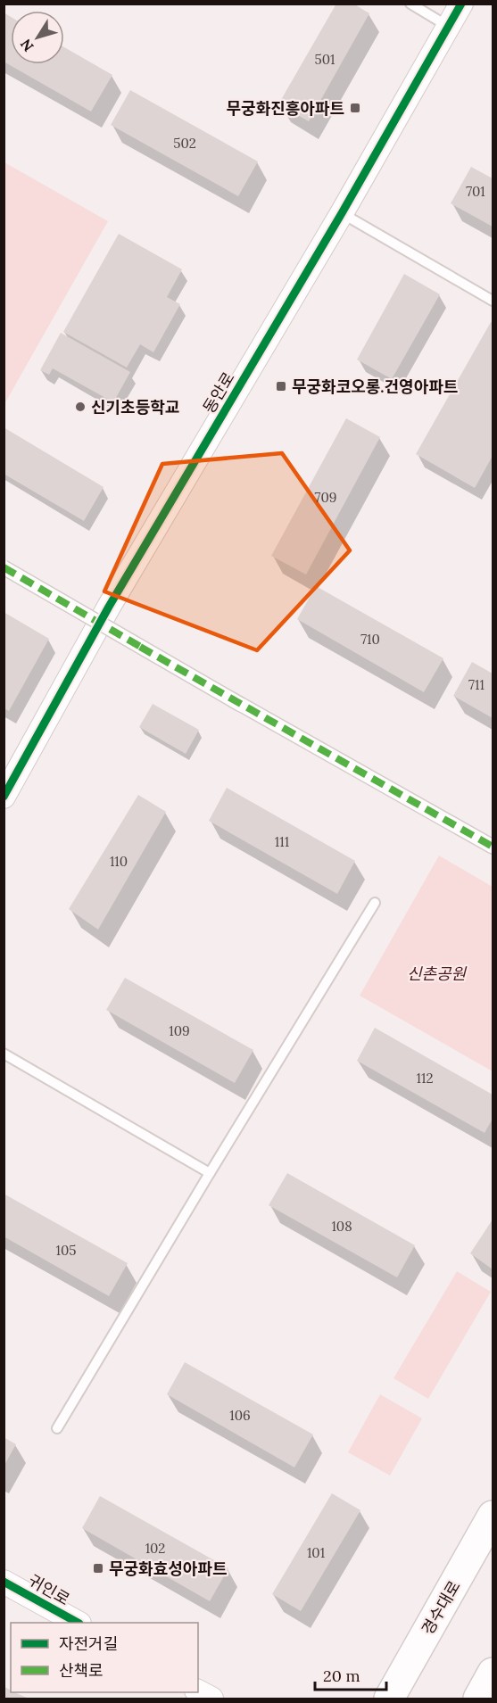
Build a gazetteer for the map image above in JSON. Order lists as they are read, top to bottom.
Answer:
{
  "streets": {
    "main road": ["경수대로"],
    "street": ["동안로", "귀인로"]
  },
  "parks": ["신촌공원"],
  "places": {
    "transit": ["무궁화진흥아파트", "무궁화코오롱.건영아파트", "무궁화효성아파트"],
    "other": ["신기초등학교"]
  },
  "house_numbers": [
    "501",
    "502",
    "701",
    "709",
    "710",
    "711",
    "111",
    "110",
    "109",
    "112",
    "108",
    "105",
    "106",
    "102",
    "101"
  ],
  "legend": ["자전거길", "산책로"],
  "scale_bar": "20 m",
  "north": "bottom left"
}
